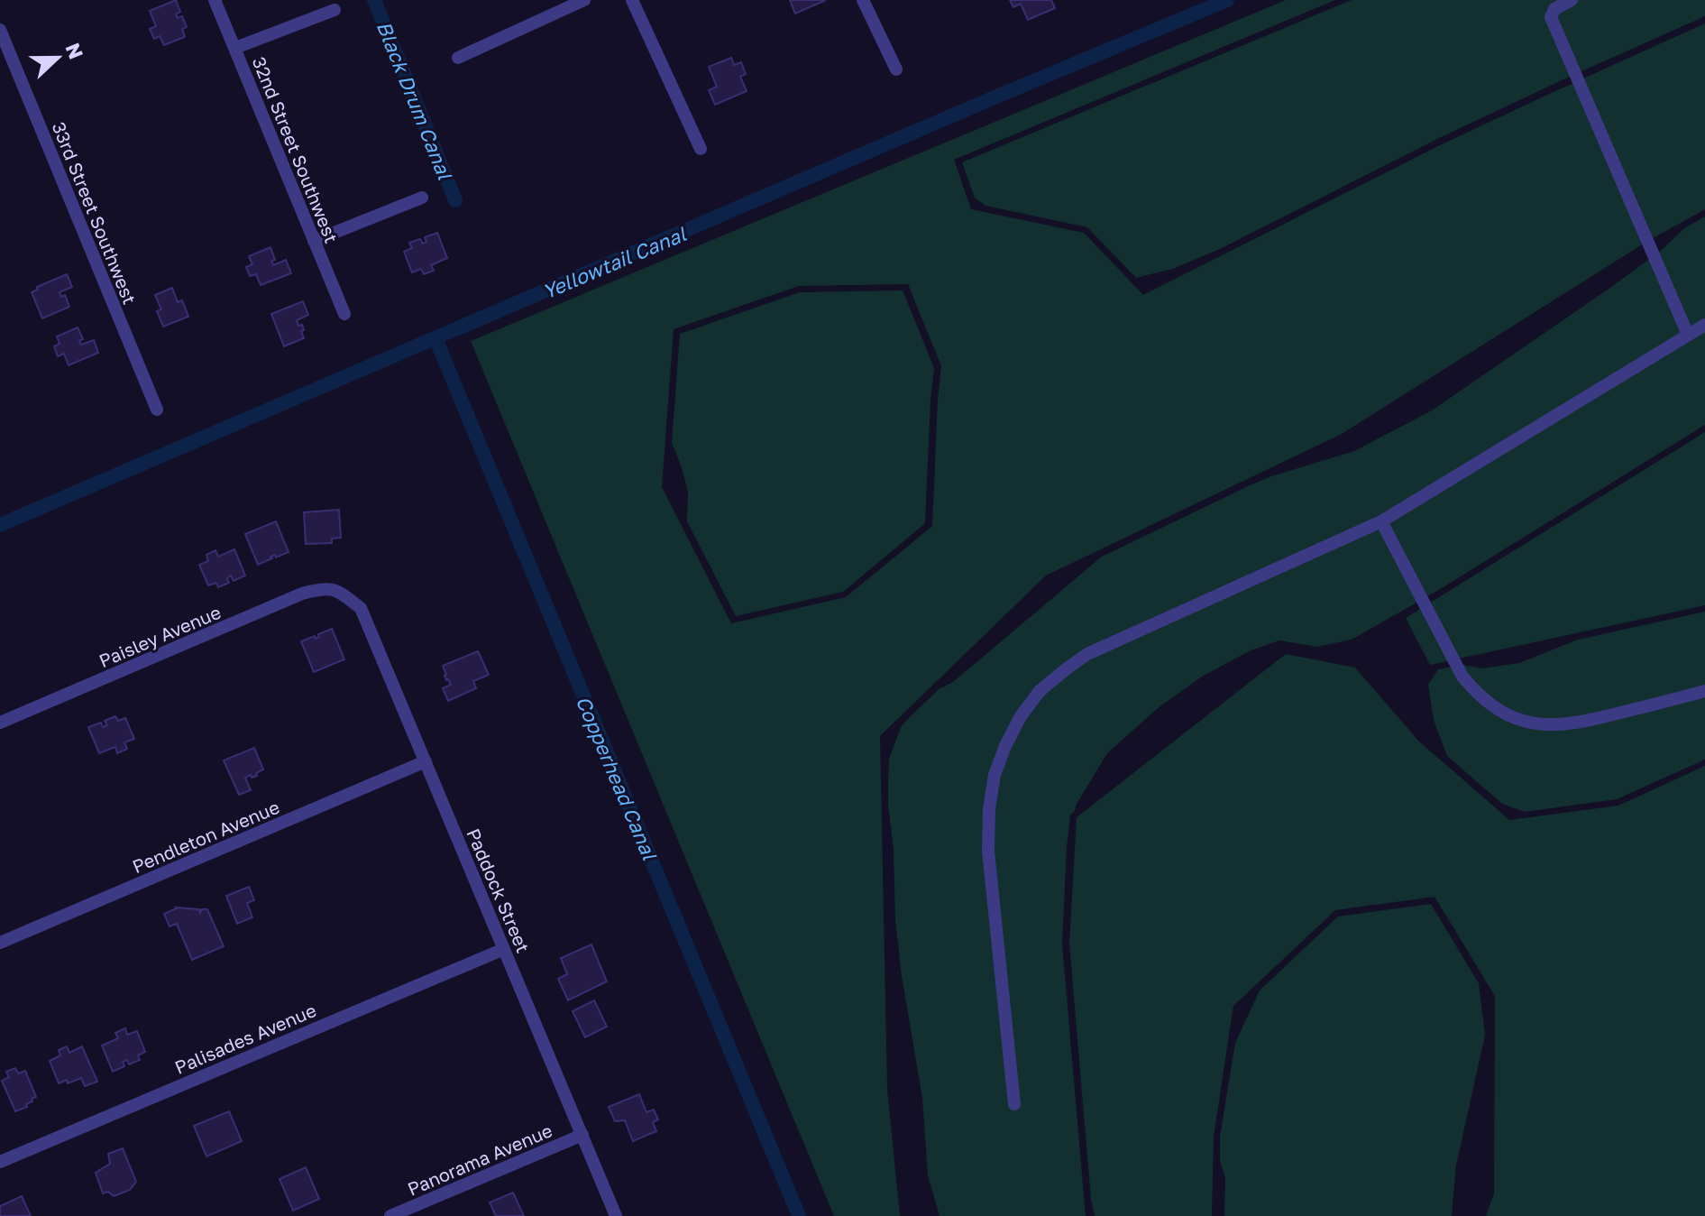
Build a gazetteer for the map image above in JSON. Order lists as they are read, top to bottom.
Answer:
{
  "streets": {
    "street": [
      "32nd Street Southwest",
      "33rd Street Southwest",
      "Paisley Avenue",
      "Pendleton Avenue",
      "Paddock Street",
      "Palisades Avenue",
      "Panorama Avenue"
    ]
  },
  "crossings": [
    ["Paisley Avenue", "Paddock Street"],
    ["Pendleton Avenue", "Paddock Street"],
    ["Paddock Street", "Palisades Avenue"],
    ["Paddock Street", "Panorama Avenue"]
  ],
  "water": ["Black Drum Canal", "Yellowtail Canal", "Copperhead Canal"],
  "north": "right"
}
